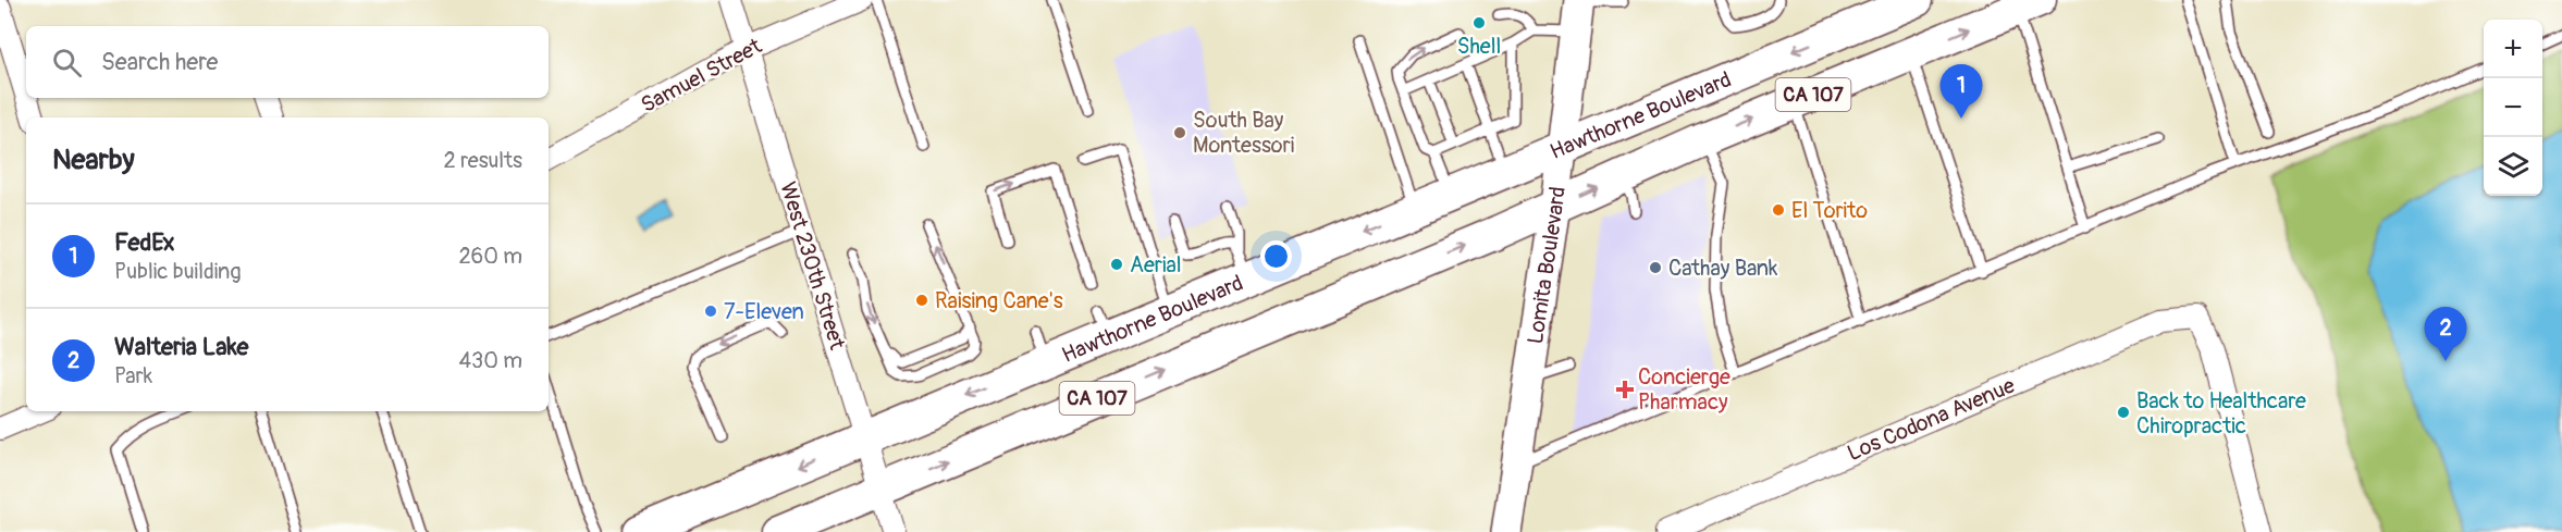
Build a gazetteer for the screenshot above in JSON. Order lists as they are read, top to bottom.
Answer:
{
  "streets": {
    "main road": ["CA 107", "Hawthorne Boulevard", "Lomita Boulevard"],
    "street": ["Samuel Street", "West 230th Street", "Los Codona Avenue"]
  },
  "crossings": [
    ["Samuel Street", "West 230th Street"],
    ["CA 107", "West 230th Street"],
    ["CA 107", "Lomita Boulevard"],
    ["Hawthorne Boulevard", "West 230th Street"],
    ["Hawthorne Boulevard", "Lomita Boulevard"]
  ],
  "places": {
    "other": [
      "Shell",
      "South Bay Montessori",
      "El Torito",
      "Aerial",
      "Cathay Bank",
      "Raising Cane's",
      "7-Eleven",
      "Back to Healthcare Chiropractic"
    ],
    "health": ["Concierge Pharmacy"]
  },
  "page": {
    "map_buttons": ["+", "−"],
    "search": "Search here",
    "pins": ["1", "2"],
    "heading": ["Nearby", "2 results"],
    "list": [
      {
        "mark": "1",
        "name": "FedEx",
        "note": "Public building",
        "value": "260 m"
      },
      {
        "mark": "2",
        "name": "Walteria Lake",
        "note": "Park",
        "value": "430 m"
      }
    ]
  }
}
